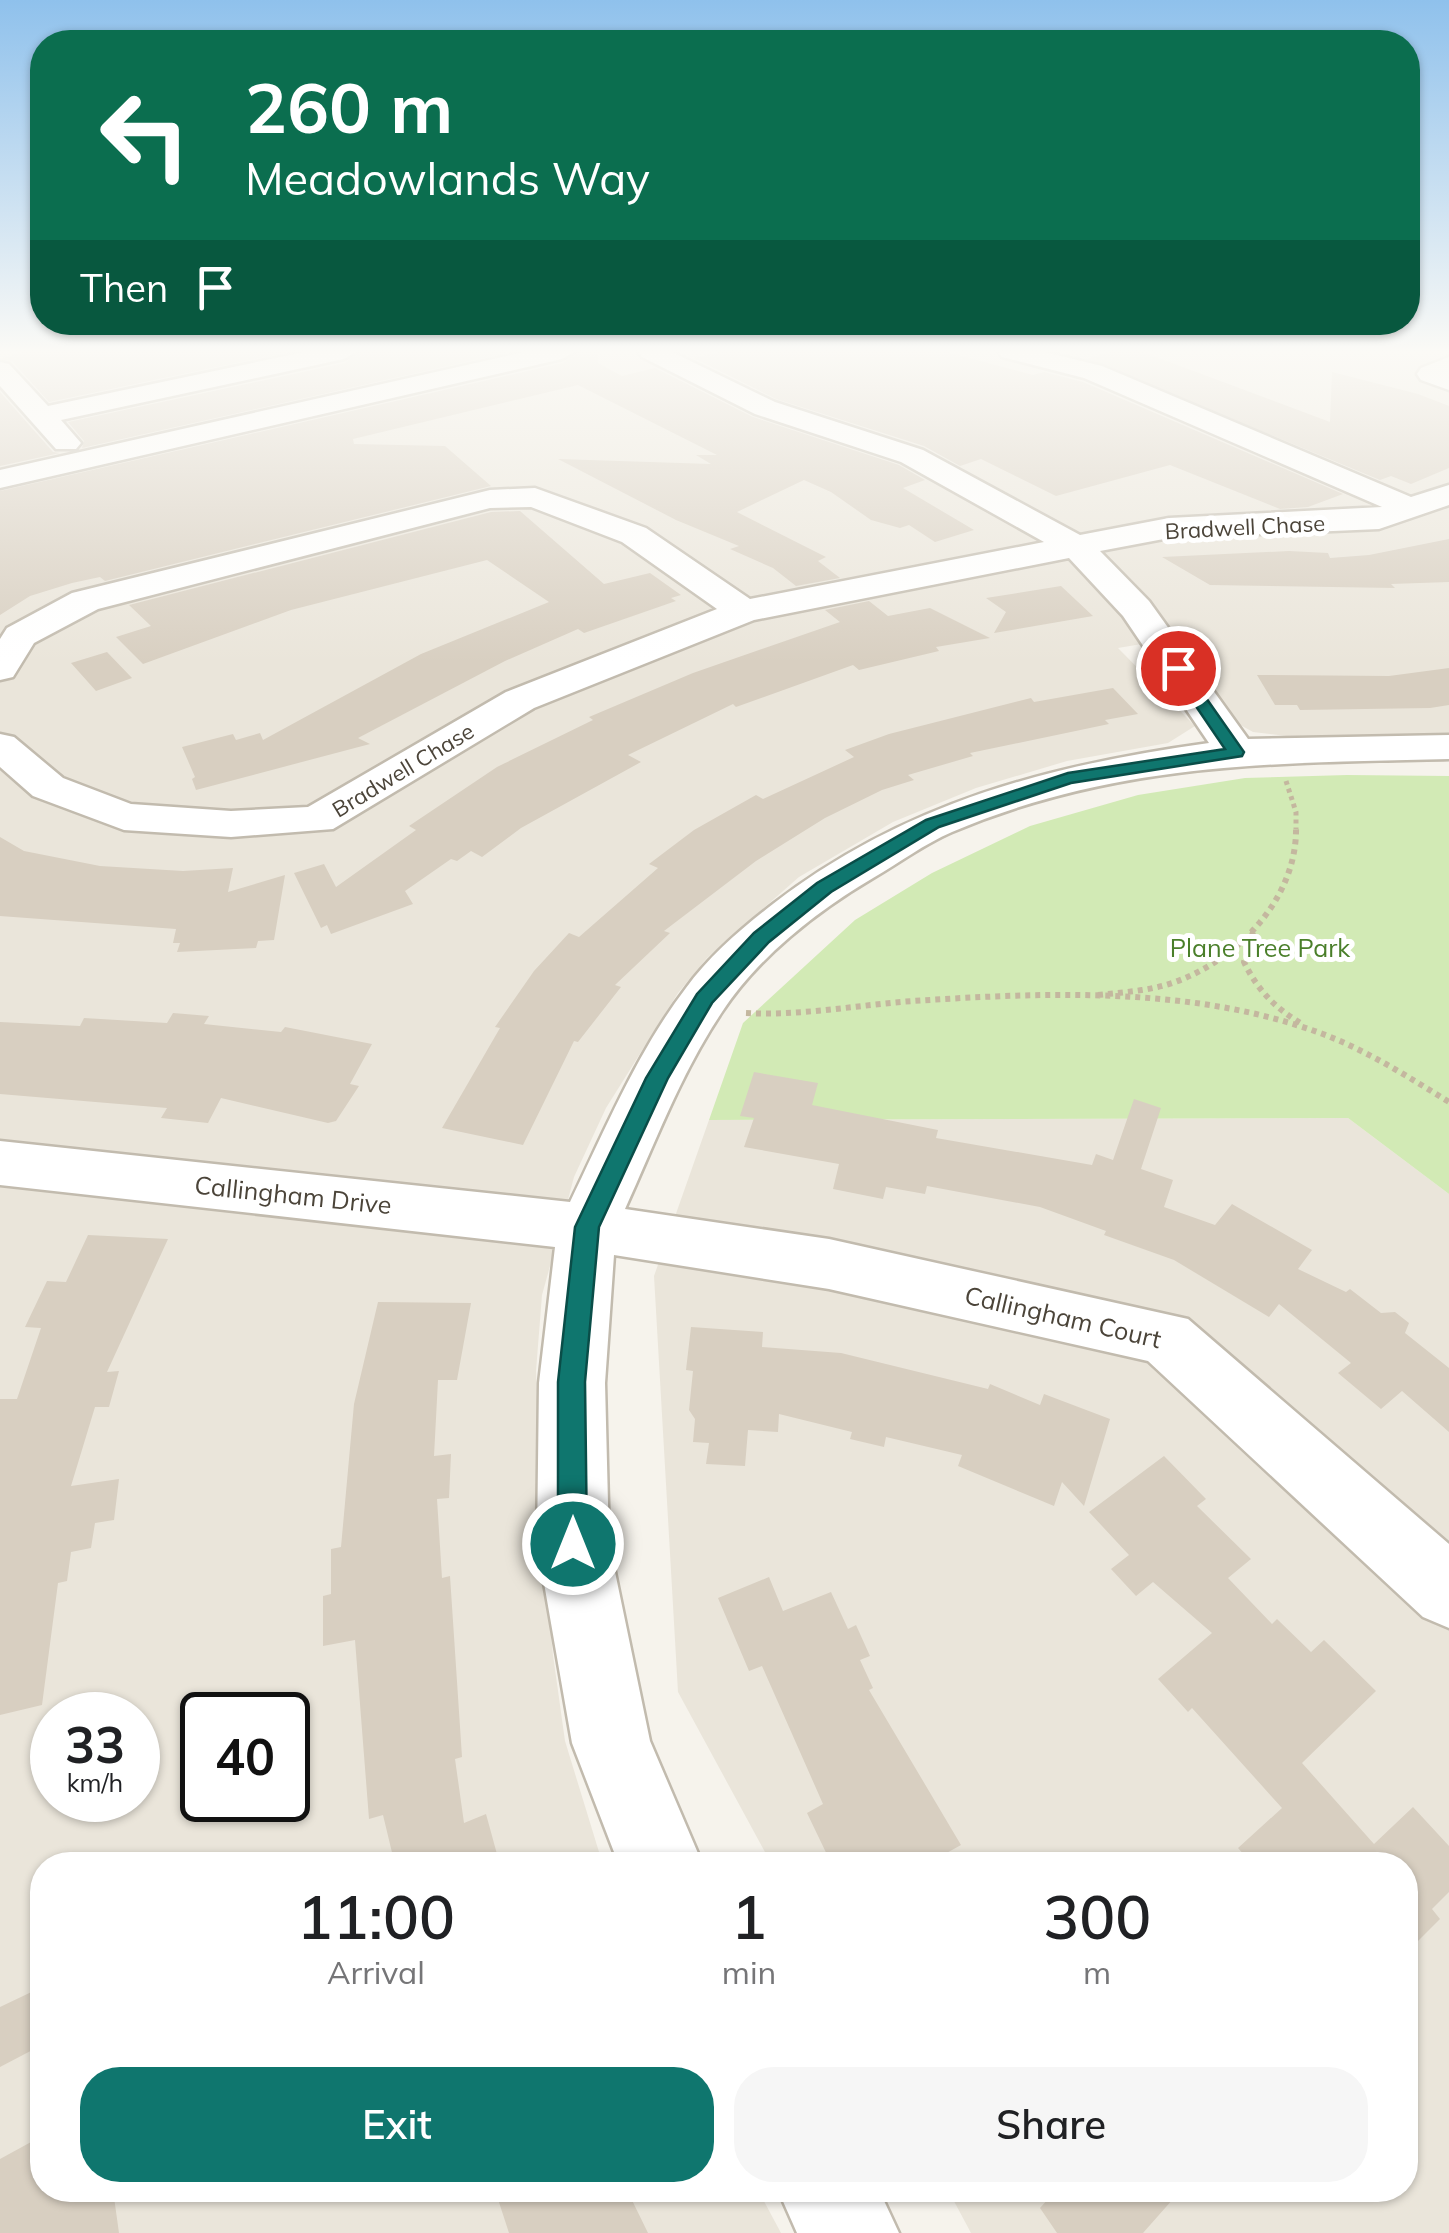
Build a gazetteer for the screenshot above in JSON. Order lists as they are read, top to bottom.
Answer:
{
  "streets": {
    "street": ["Bradwell Chase", "Callingham Drive", "Callingham Court"]
  },
  "crossings": [
    ["Callingham Drive", "Callingham Court"]
  ],
  "parks": ["Plane Tree Park"],
  "page": {
    "turn": ["260 m", "Meadowlands Way"],
    "then": "Then",
    "speed": "33 km/h",
    "limit": "40",
    "eta": [
      "11:00",
      "Arrival",
      "1",
      "min",
      "300",
      "m"
    ],
    "buttons": ["Exit", "Share"]
  }
}
